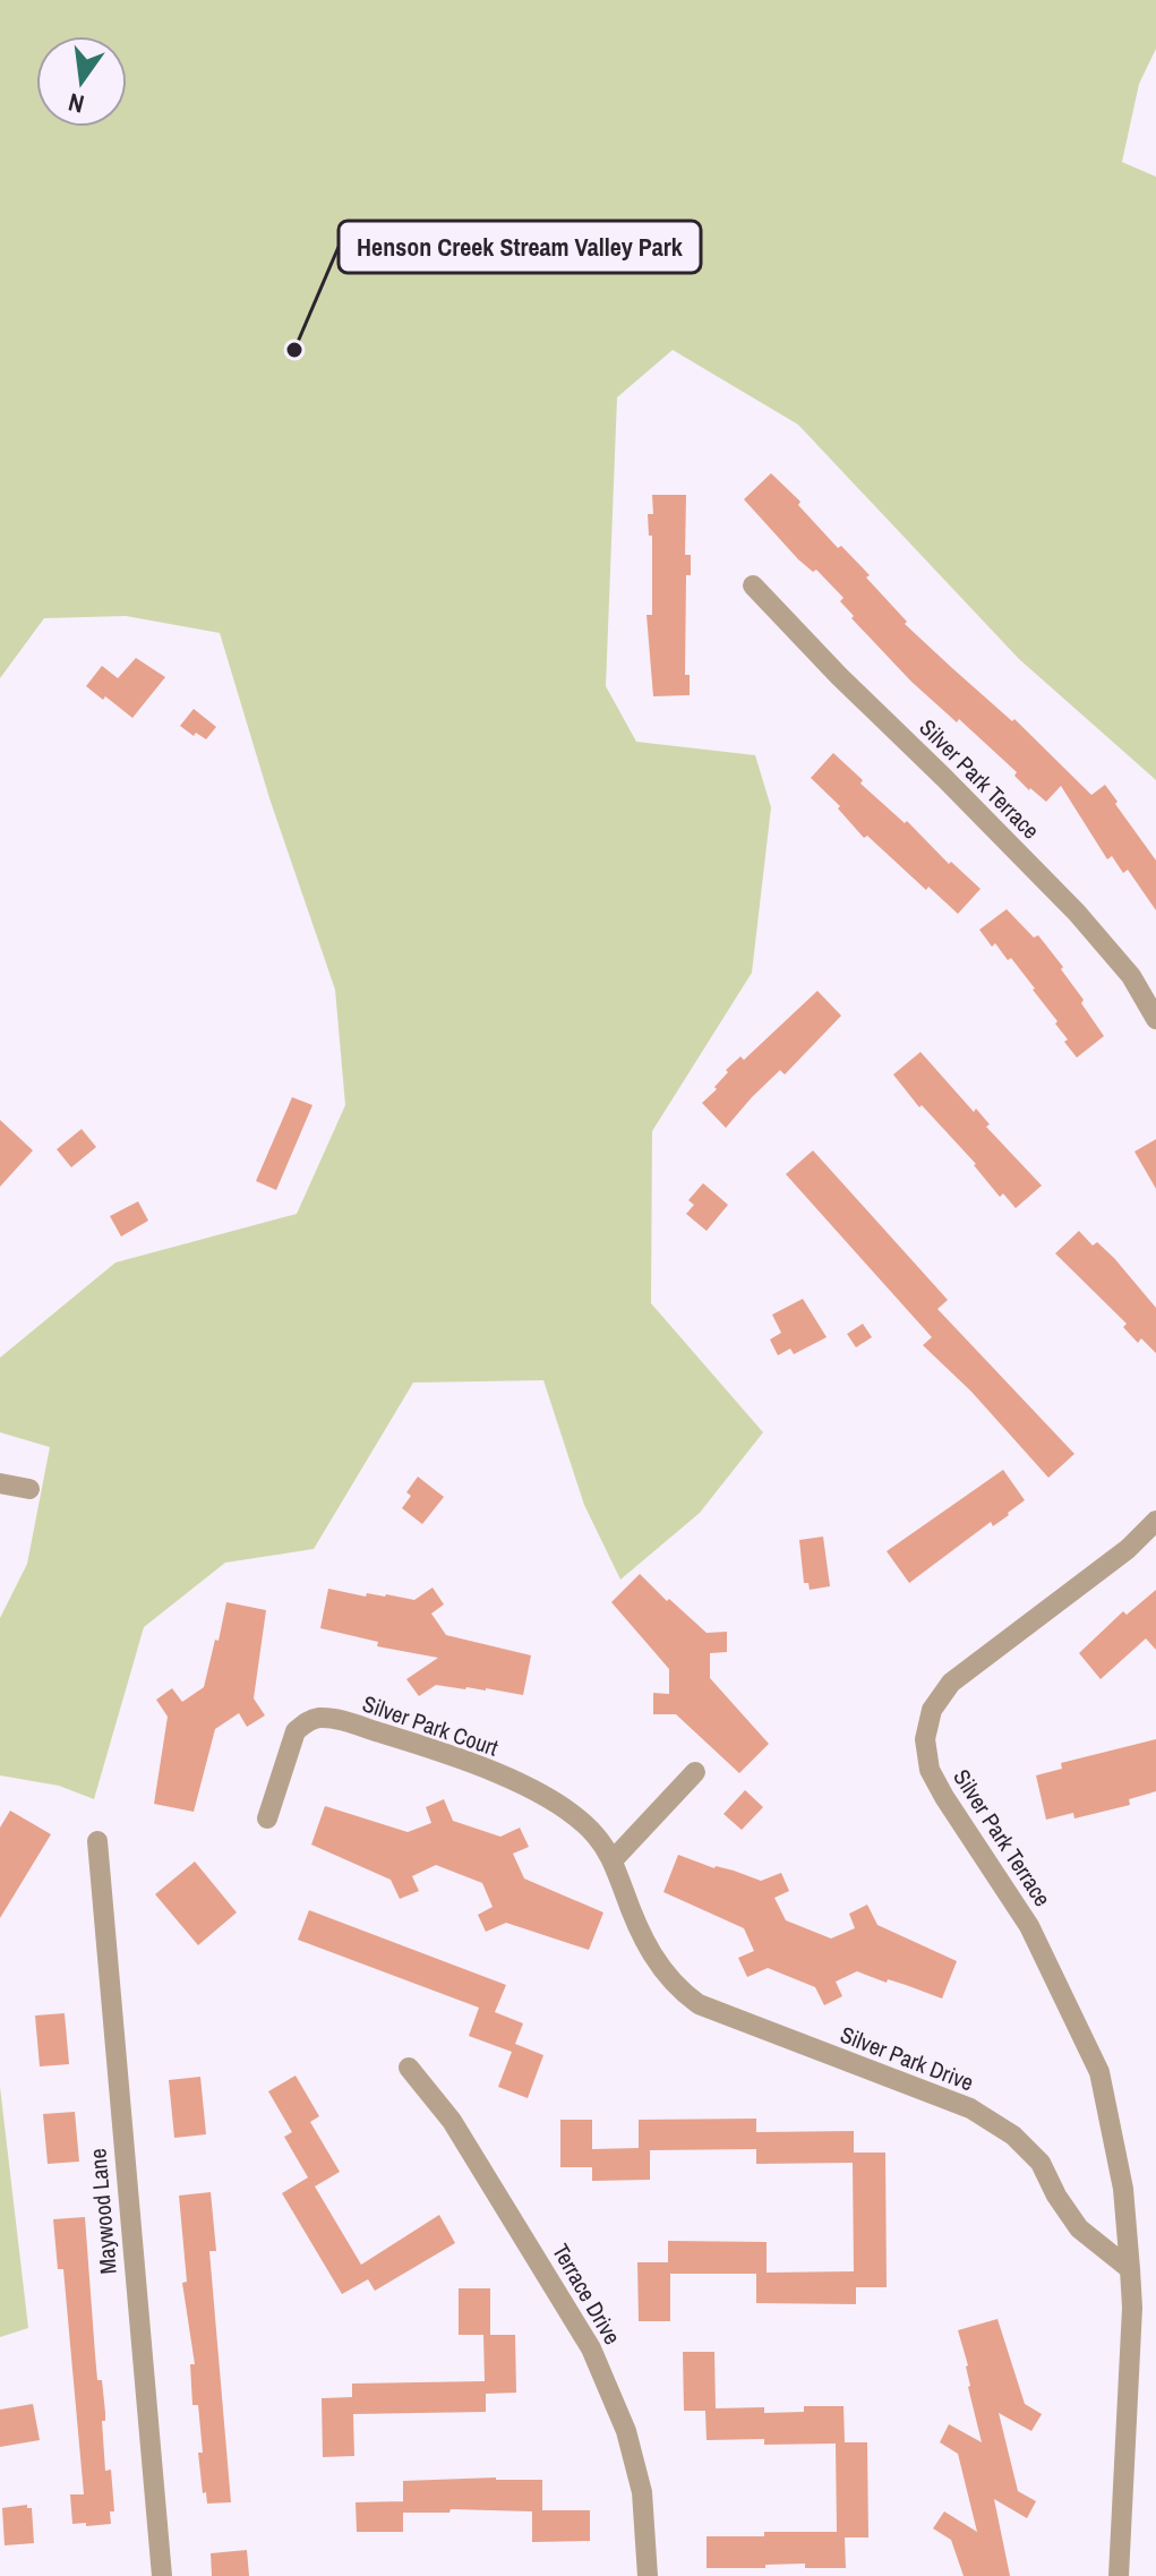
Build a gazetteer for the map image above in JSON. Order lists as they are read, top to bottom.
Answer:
{
  "streets": {
    "street": [
      "Silver Park Terrace",
      "Silver Park Court",
      "Silver Park Drive",
      "Maywood Lane",
      "Terrace Drive"
    ]
  },
  "crossings": [
    ["Silver Park Terrace", "Silver Park Drive"],
    ["Silver Park Court", "Silver Park Drive"]
  ],
  "places": ["Henson Creek Stream Valley Park"],
  "north": "bottom"
}
